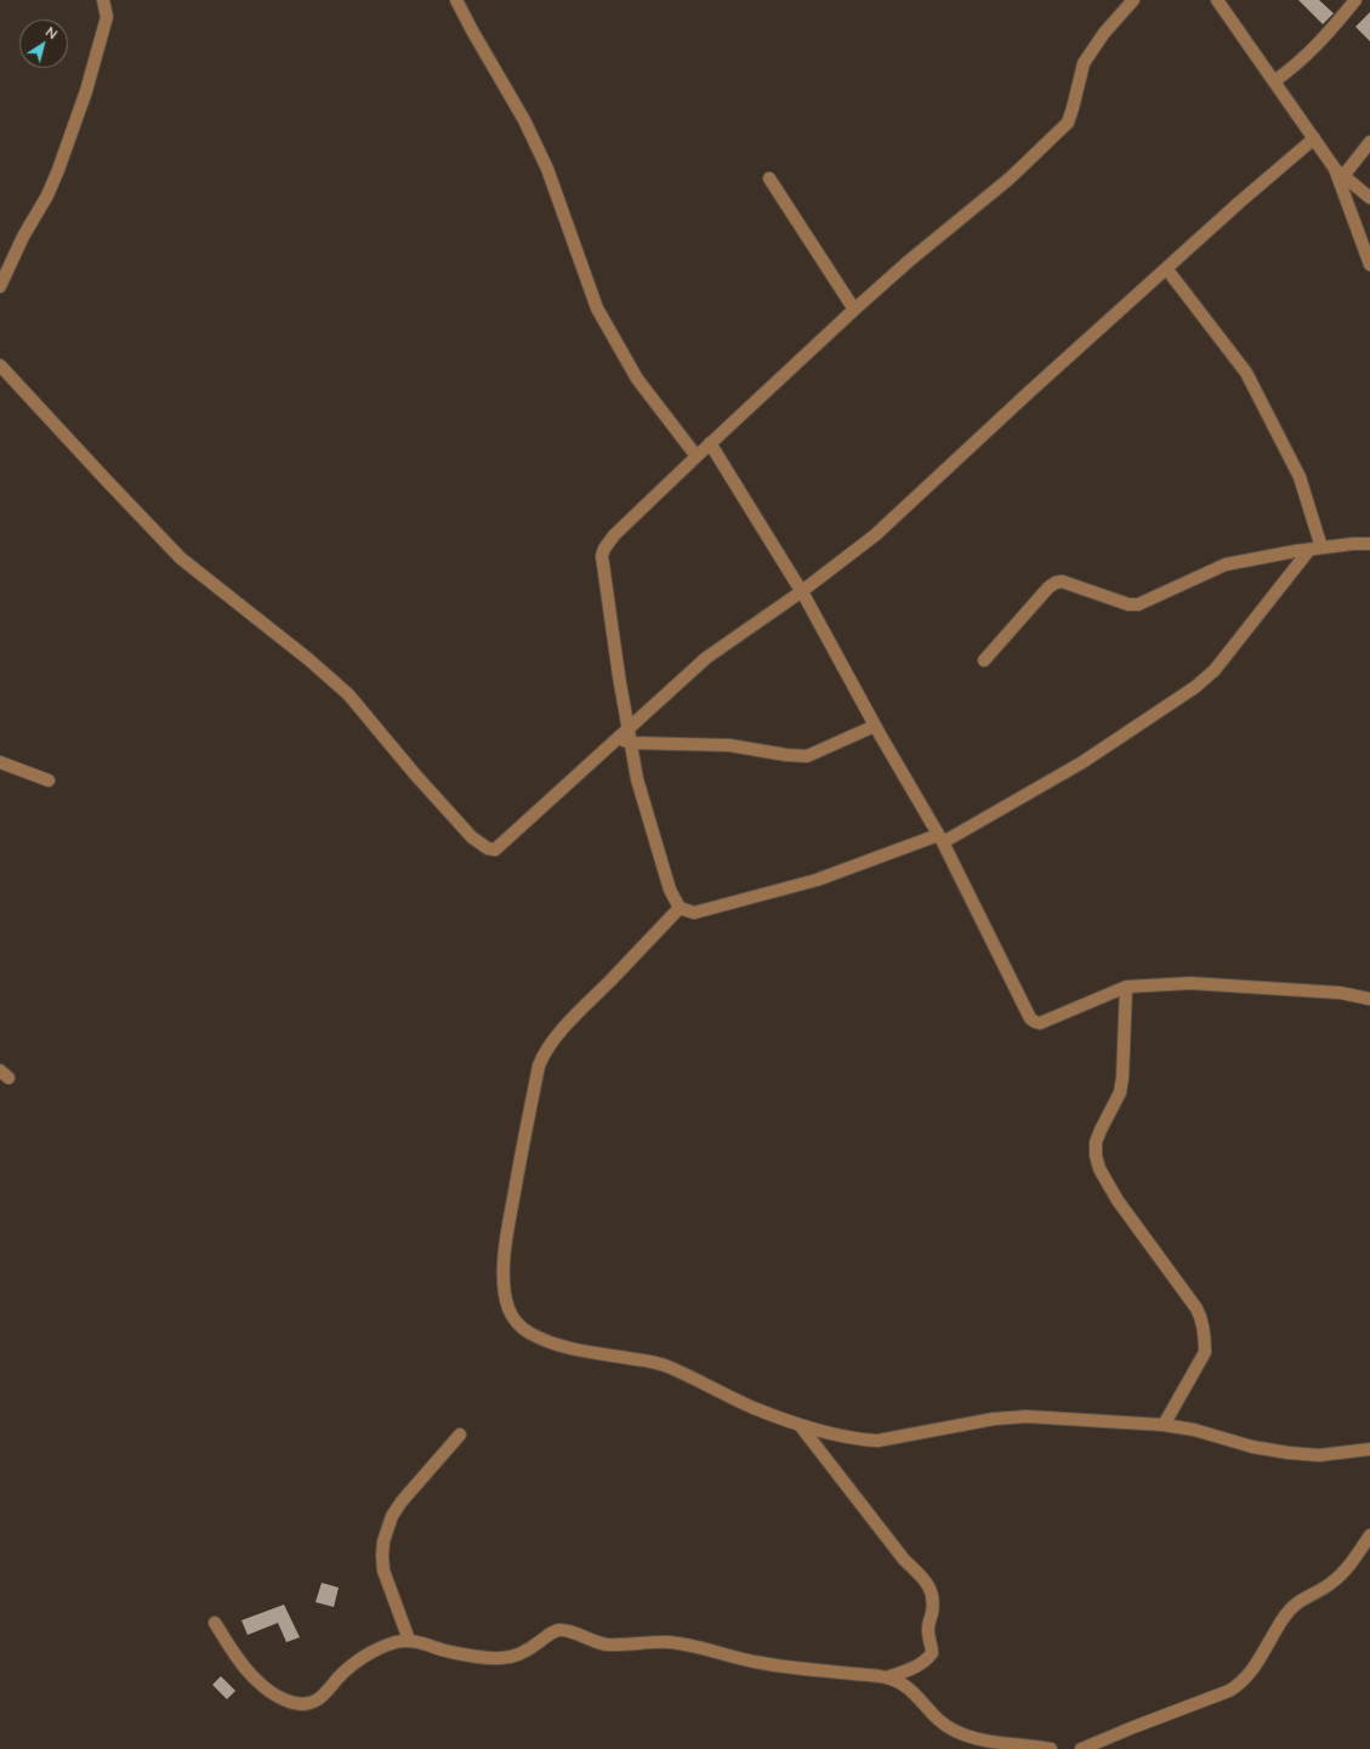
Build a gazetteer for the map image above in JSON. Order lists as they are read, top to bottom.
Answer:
{
  "north": "top right"
}
